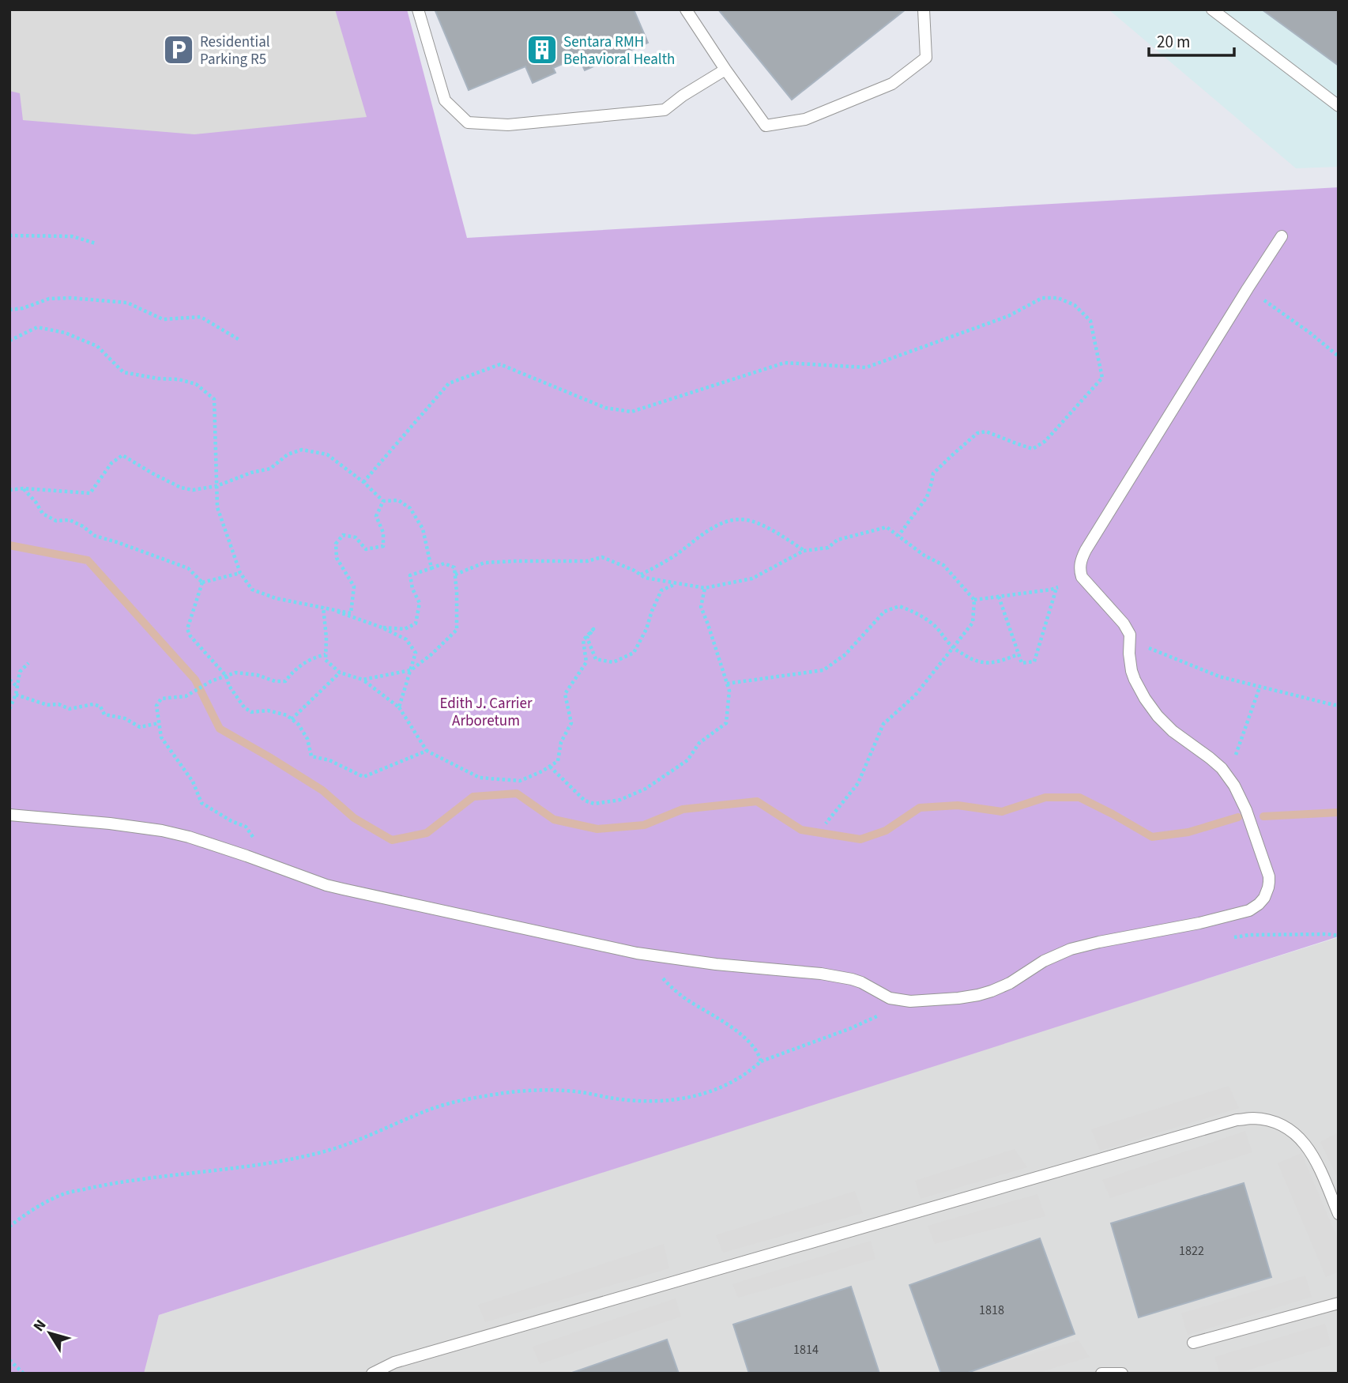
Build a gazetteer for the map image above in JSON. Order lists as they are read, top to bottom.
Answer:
{
  "parks": ["Edith J. Carrier Arboretum"],
  "places": {
    "parking": ["Residential Parking R5"],
    "building": ["Sentara RMH Behavioral Health"]
  },
  "house_numbers": ["1822", "1818", "1814"],
  "scale_bar": "20 m",
  "north": "top left"
}
